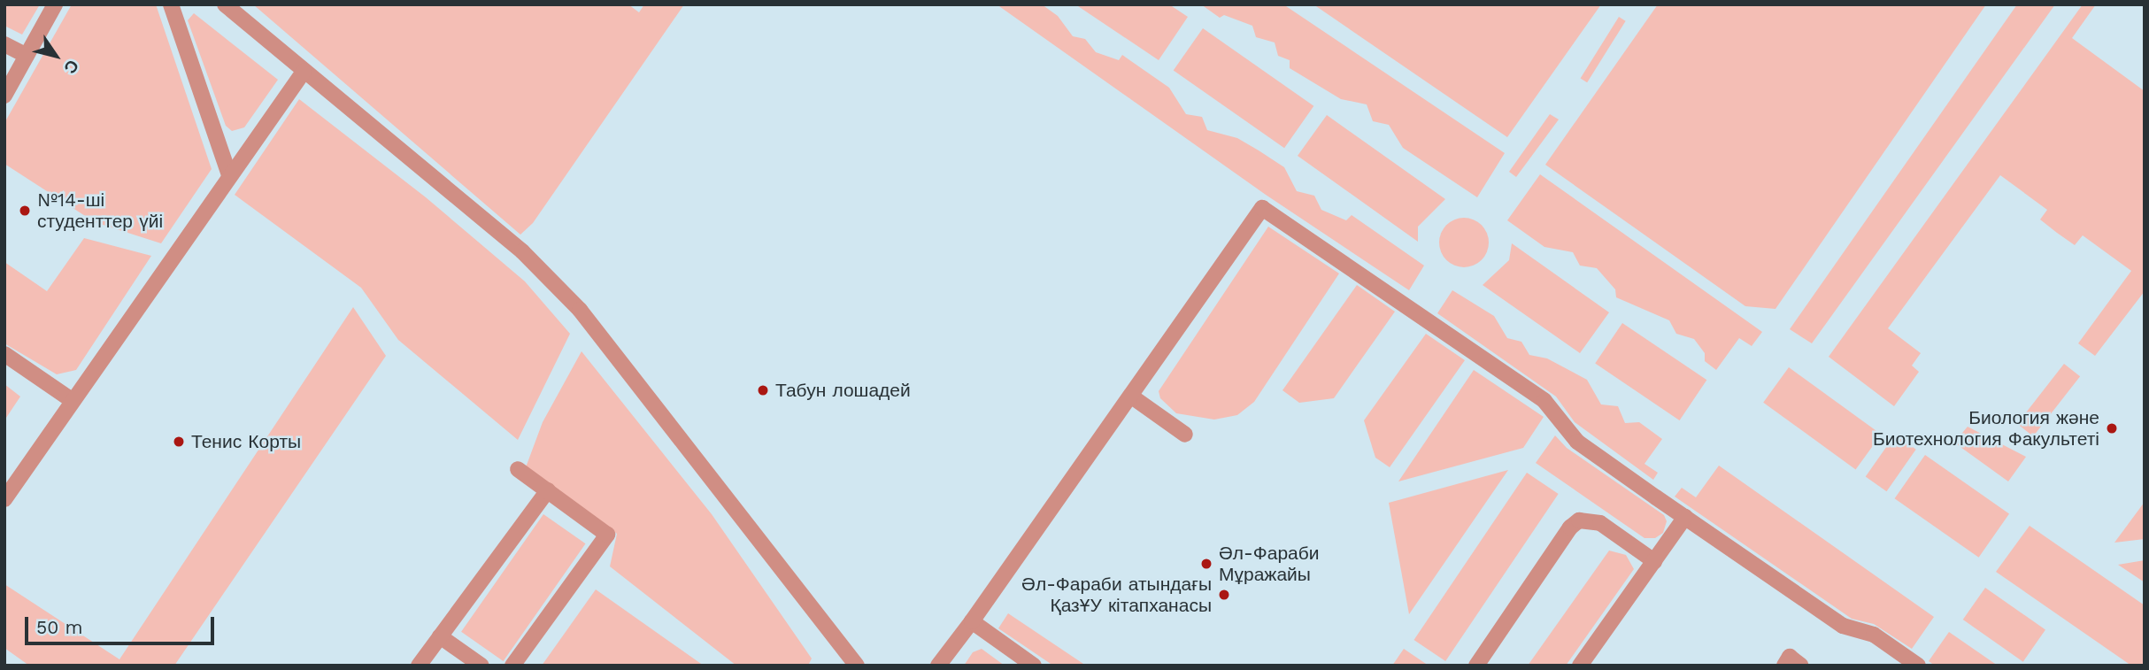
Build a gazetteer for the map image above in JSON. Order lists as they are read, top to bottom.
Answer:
{
  "places": [
    "№14-ші студенттер үйі",
    "Табун лошадей",
    "Биология және Биотехнология Факультеті",
    "Тенис Корты",
    "Әл-Фараби Мұражайы",
    "Әл-Фараби атындағы ҚазҰУ кітапханасы"
  ],
  "scale_bar": "50 m",
  "north": "bottom right"
}
